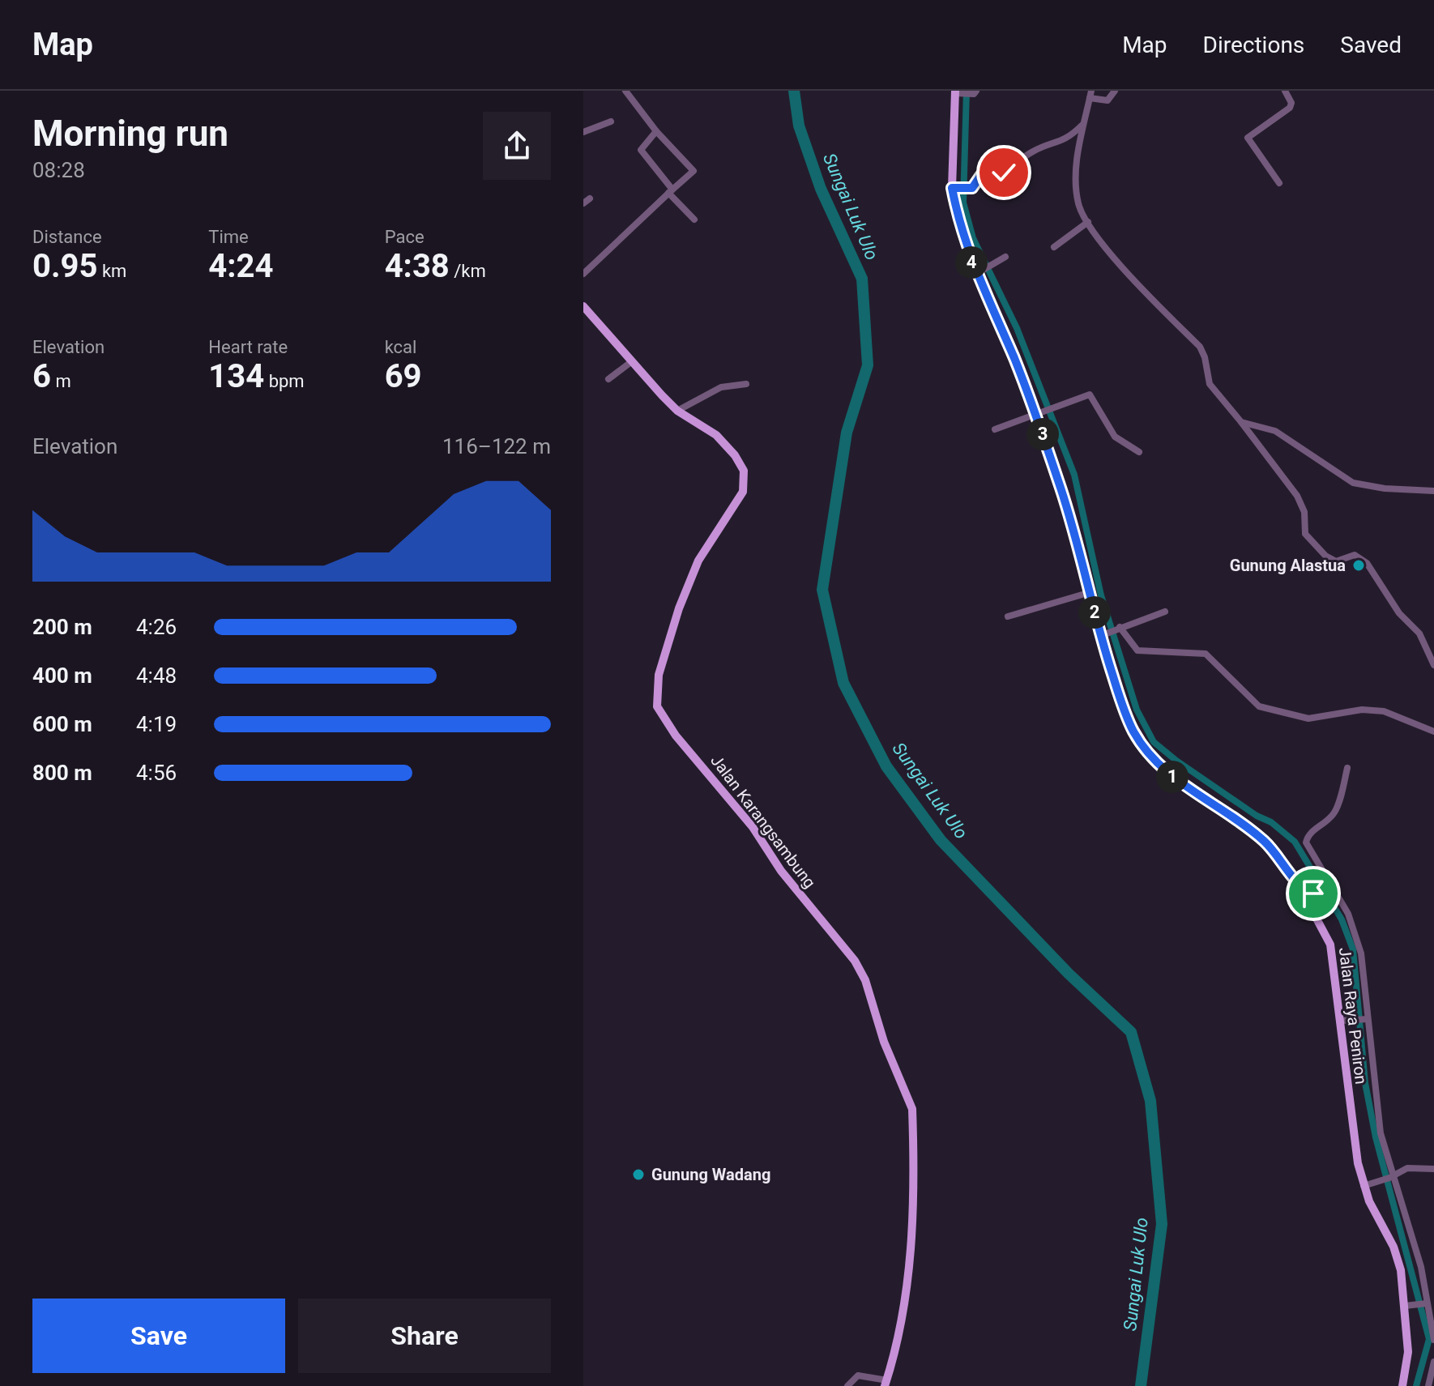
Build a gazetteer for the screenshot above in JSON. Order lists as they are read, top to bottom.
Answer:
{
  "streets": {
    "main road": ["Jalan Karangsambung", "Jalan Raya Peniron"]
  },
  "water": ["Sungai Luk Ulo"],
  "places": ["Gunung Alastua", "Gunung Wadang"],
  "page": {
    "header": "Map",
    "nav": ["Map", "Directions", "Saved"],
    "heading": ["Morning run", "08:28"],
    "stats": [
      ["Distance", "0.95 km"],
      ["Time", "4:24"],
      ["Pace", "4:38 /km"],
      ["Elevation", "6 m"],
      ["Heart rate", "134 bpm"],
      ["kcal", "69"]
    ],
    "pins": [
      "4",
      "3",
      "2",
      "1"
    ],
    "chart": ["Elevation", "116–122 m"],
    "list": [
      {
        "name": "200 m",
        "note": "4:26"
      },
      {
        "name": "400 m",
        "note": "4:48"
      },
      {
        "name": "600 m",
        "note": "4:19"
      },
      {
        "name": "800 m",
        "note": "4:56"
      }
    ],
    "buttons": ["Save", "Share"]
  }
}
